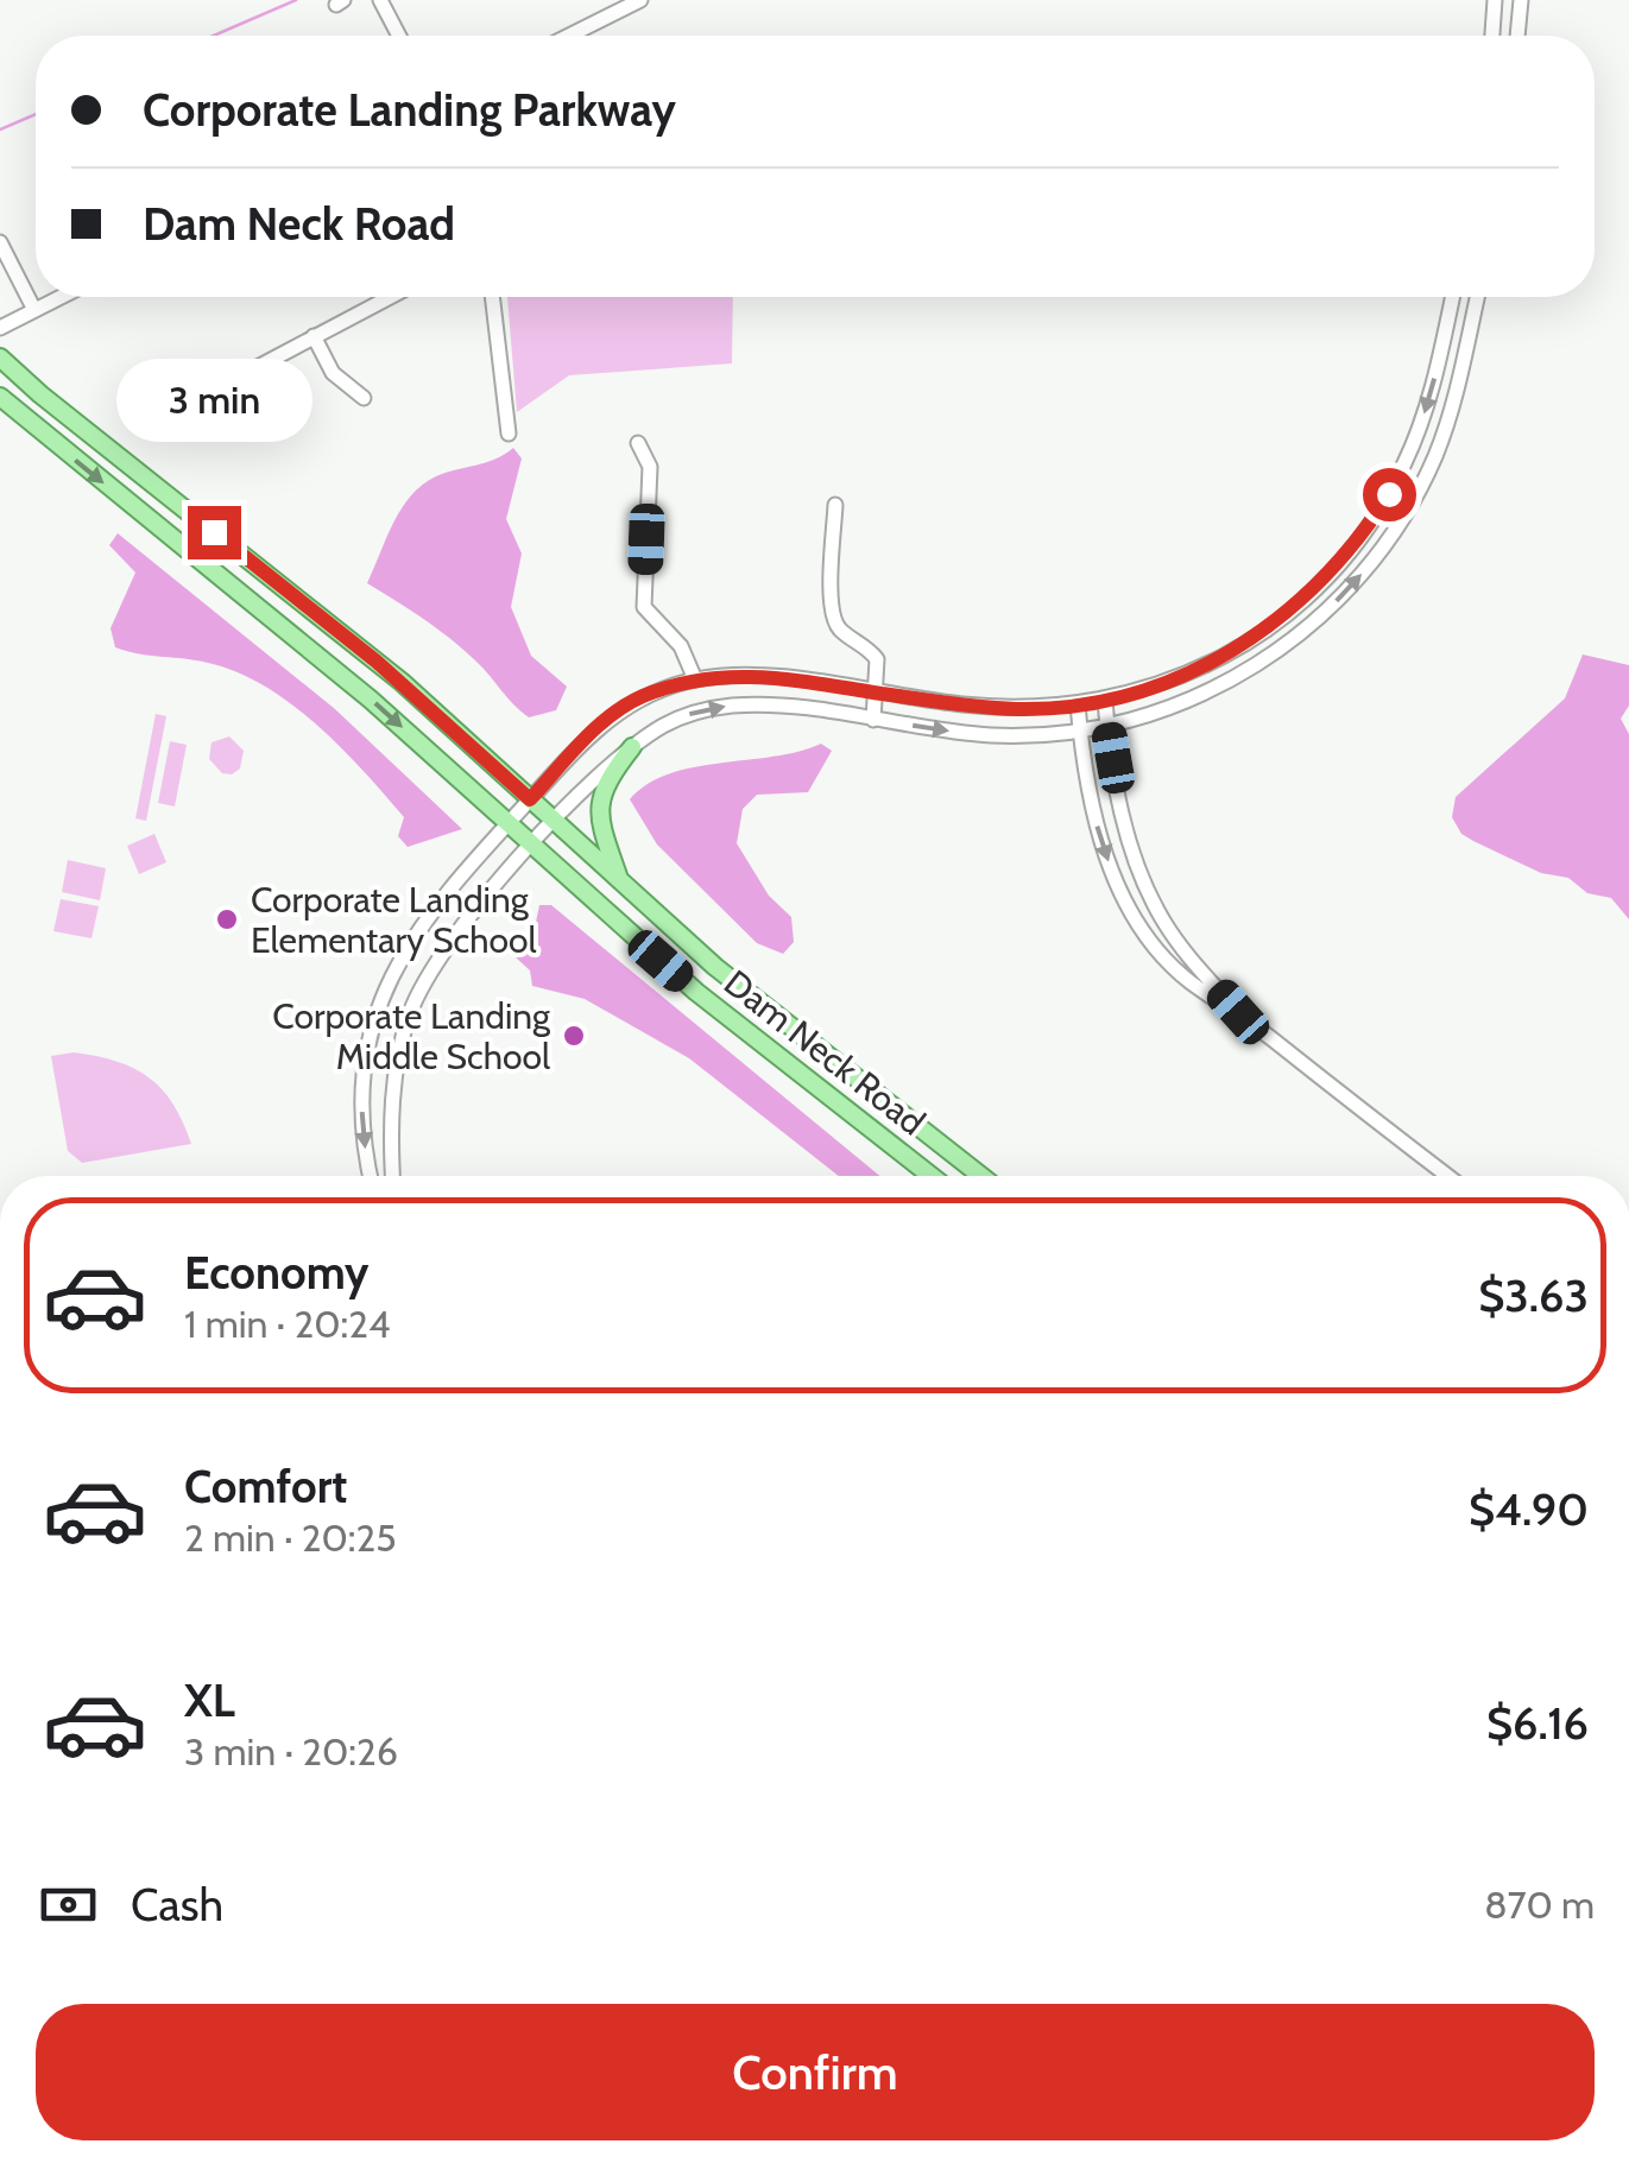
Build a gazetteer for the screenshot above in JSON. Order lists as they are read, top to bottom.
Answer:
{
  "streets": {
    "main road": ["Dam Neck Road"]
  },
  "places": ["Corporate Landing Elementary School", "Corporate Landing Middle School"],
  "page": {
    "banner": ["Corporate Landing Parkway", "Dam Neck Road"],
    "bubble": "3 min",
    "list": [
      {
        "name": "Economy",
        "note": "1 min · 20:24",
        "value": "$3.63"
      },
      {
        "name": "Comfort",
        "note": "2 min · 20:25",
        "value": "$4.90"
      },
      {
        "name": "XL",
        "note": "3 min · 20:26",
        "value": "$6.16"
      }
    ],
    "pay": ["Cash", "870 m"],
    "buttons": "Confirm"
  }
}
